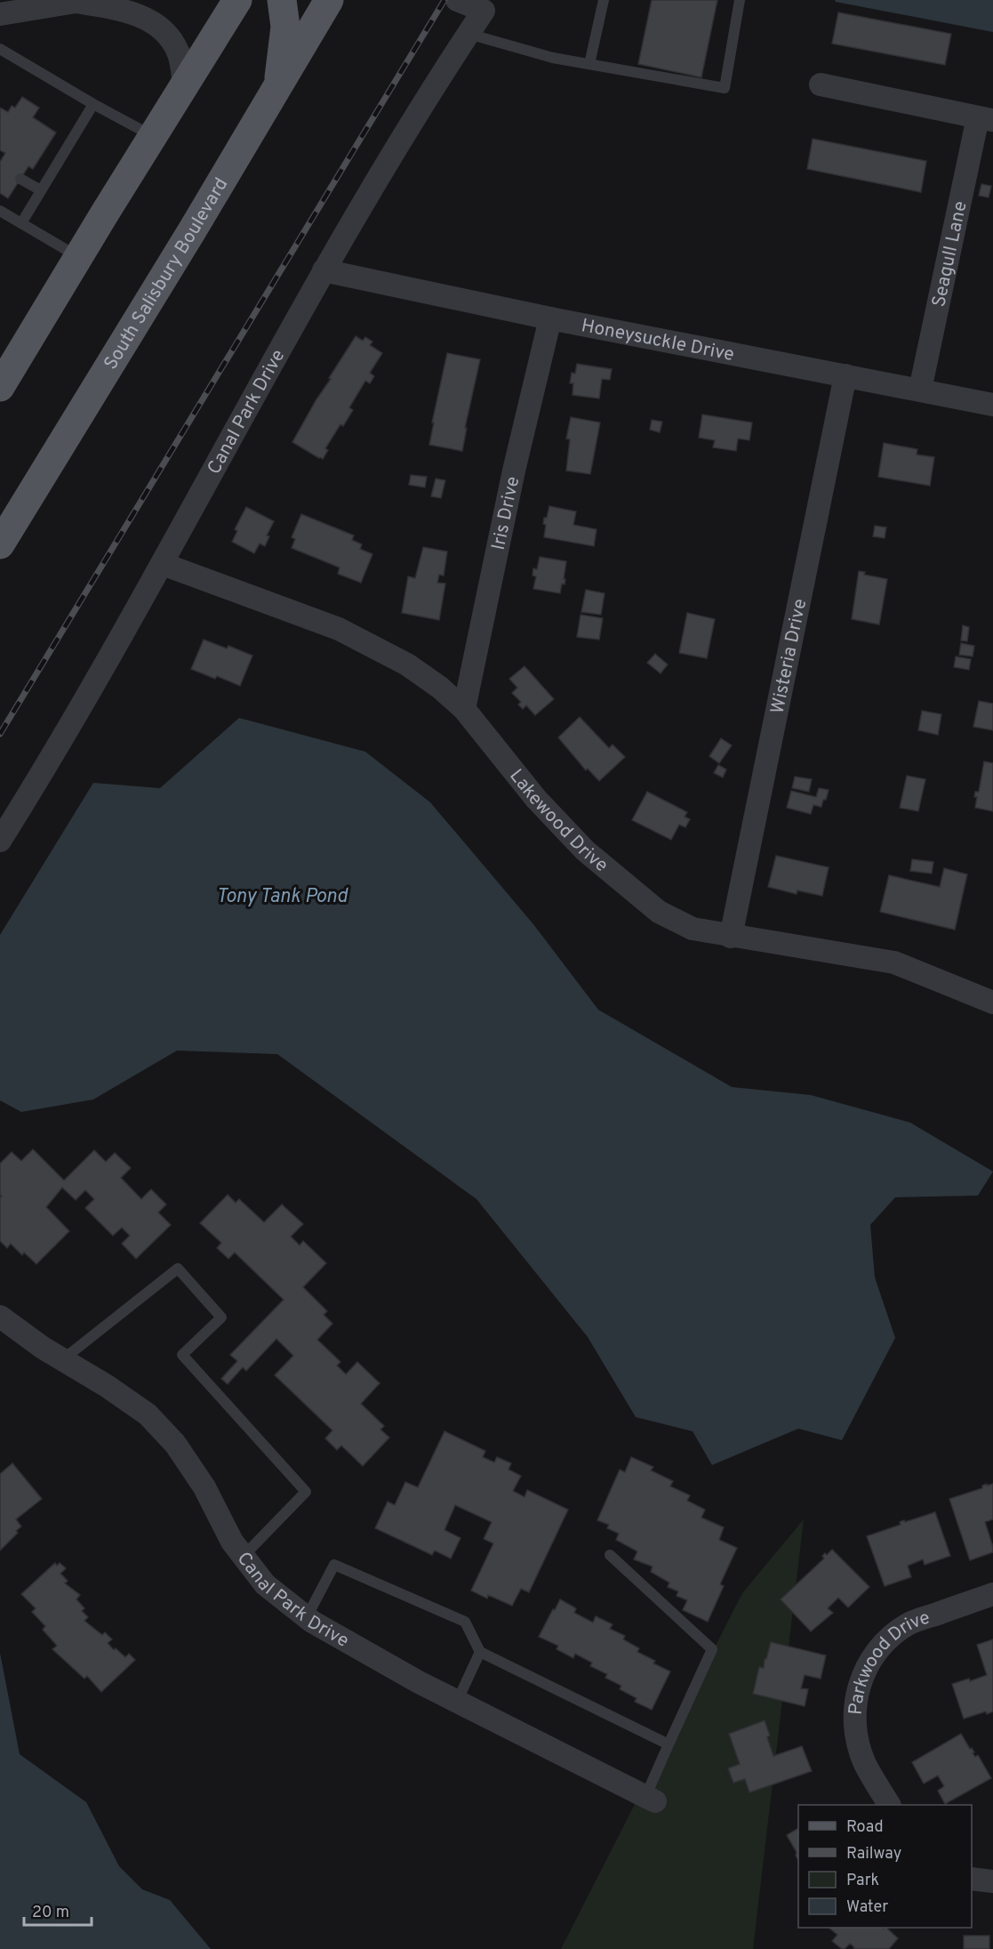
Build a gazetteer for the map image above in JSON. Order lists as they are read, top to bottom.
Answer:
{
  "streets": {
    "main road": ["South Salisbury Boulevard"],
    "street": [
      "Seagull Lane",
      "Honeysuckle Drive",
      "Canal Park Drive",
      "Iris Drive",
      "Wisteria Drive",
      "Lakewood Drive",
      "Parkwood Drive"
    ]
  },
  "crossings": [
    ["Seagull Lane", "Honeysuckle Drive"],
    ["Honeysuckle Drive", "Canal Park Drive"],
    ["Honeysuckle Drive", "Iris Drive"],
    ["Honeysuckle Drive", "Wisteria Drive"],
    ["Canal Park Drive", "Lakewood Drive"],
    ["Iris Drive", "Lakewood Drive"],
    ["Wisteria Drive", "Lakewood Drive"]
  ],
  "water": ["Tony Tank Pond"],
  "legend": [
    "Road",
    "Railway",
    "Park",
    "Water"
  ],
  "scale_bar": "20 m"
}
